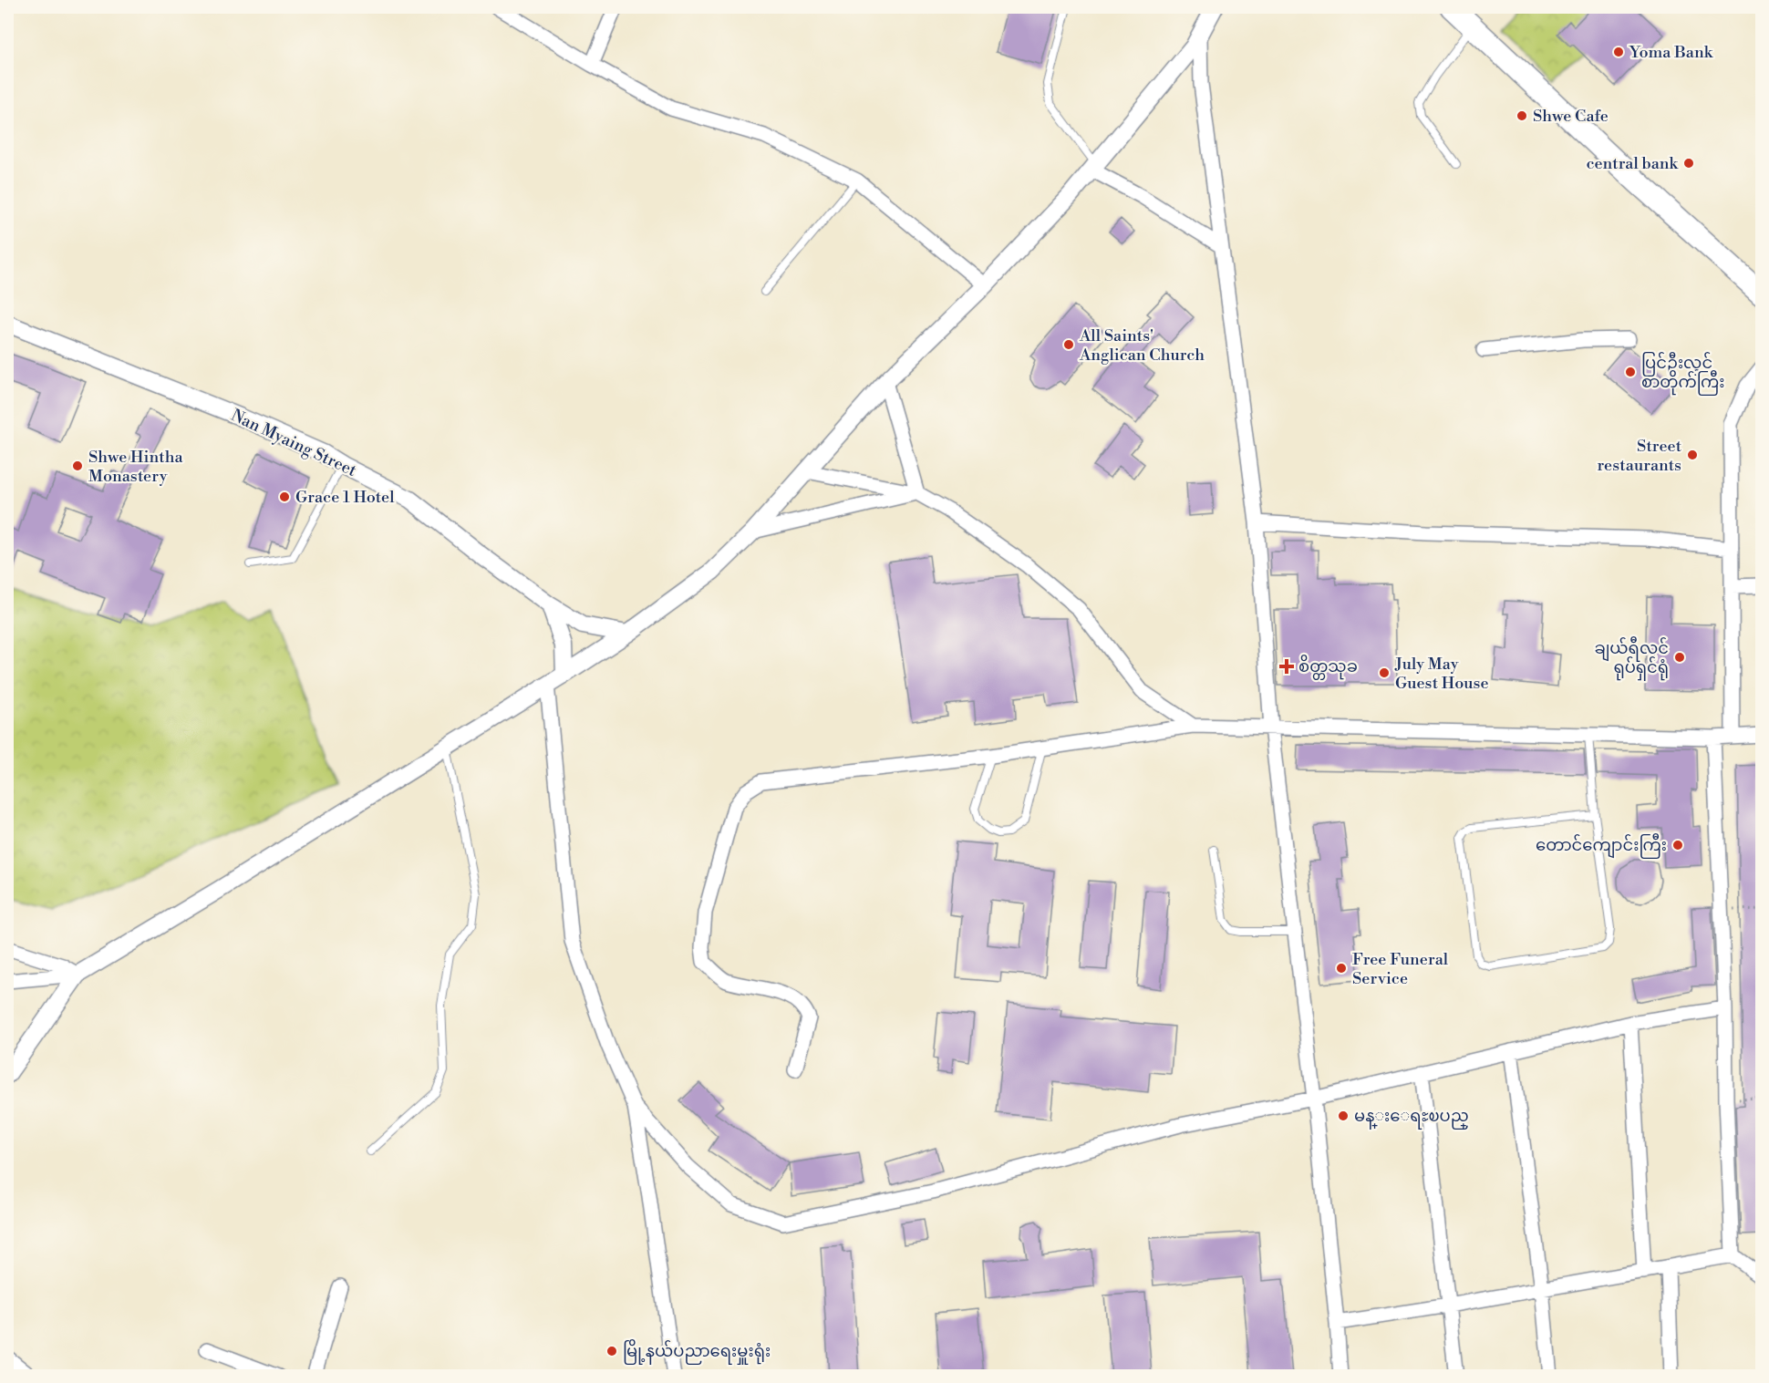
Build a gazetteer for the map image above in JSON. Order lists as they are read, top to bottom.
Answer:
{
  "streets": {
    "street": ["Nan Myaing Street"]
  },
  "places": {
    "other": [
      "Yoma Bank",
      "Shwe Cafe",
      "central bank",
      "All Saints' Anglican Church",
      "ပြင်ဦးလွင် စာတိုက်ကြီး",
      "Street restaurants",
      "Shwe Hintha Monastery",
      "Grace 1 Hotel",
      "ချယ်ရီလွင် ရုပ်ရှင်ရုံ",
      "July May Guest House",
      "တောင်ကျောင်းကြီး",
      "Free Funeral Service",
      "မန္းေရႊၿပည္",
      "မြို့နယ်ပညာရေးမှူးရုံး"
    ],
    "health": ["စိတ္တသုခ"]
  }
}
